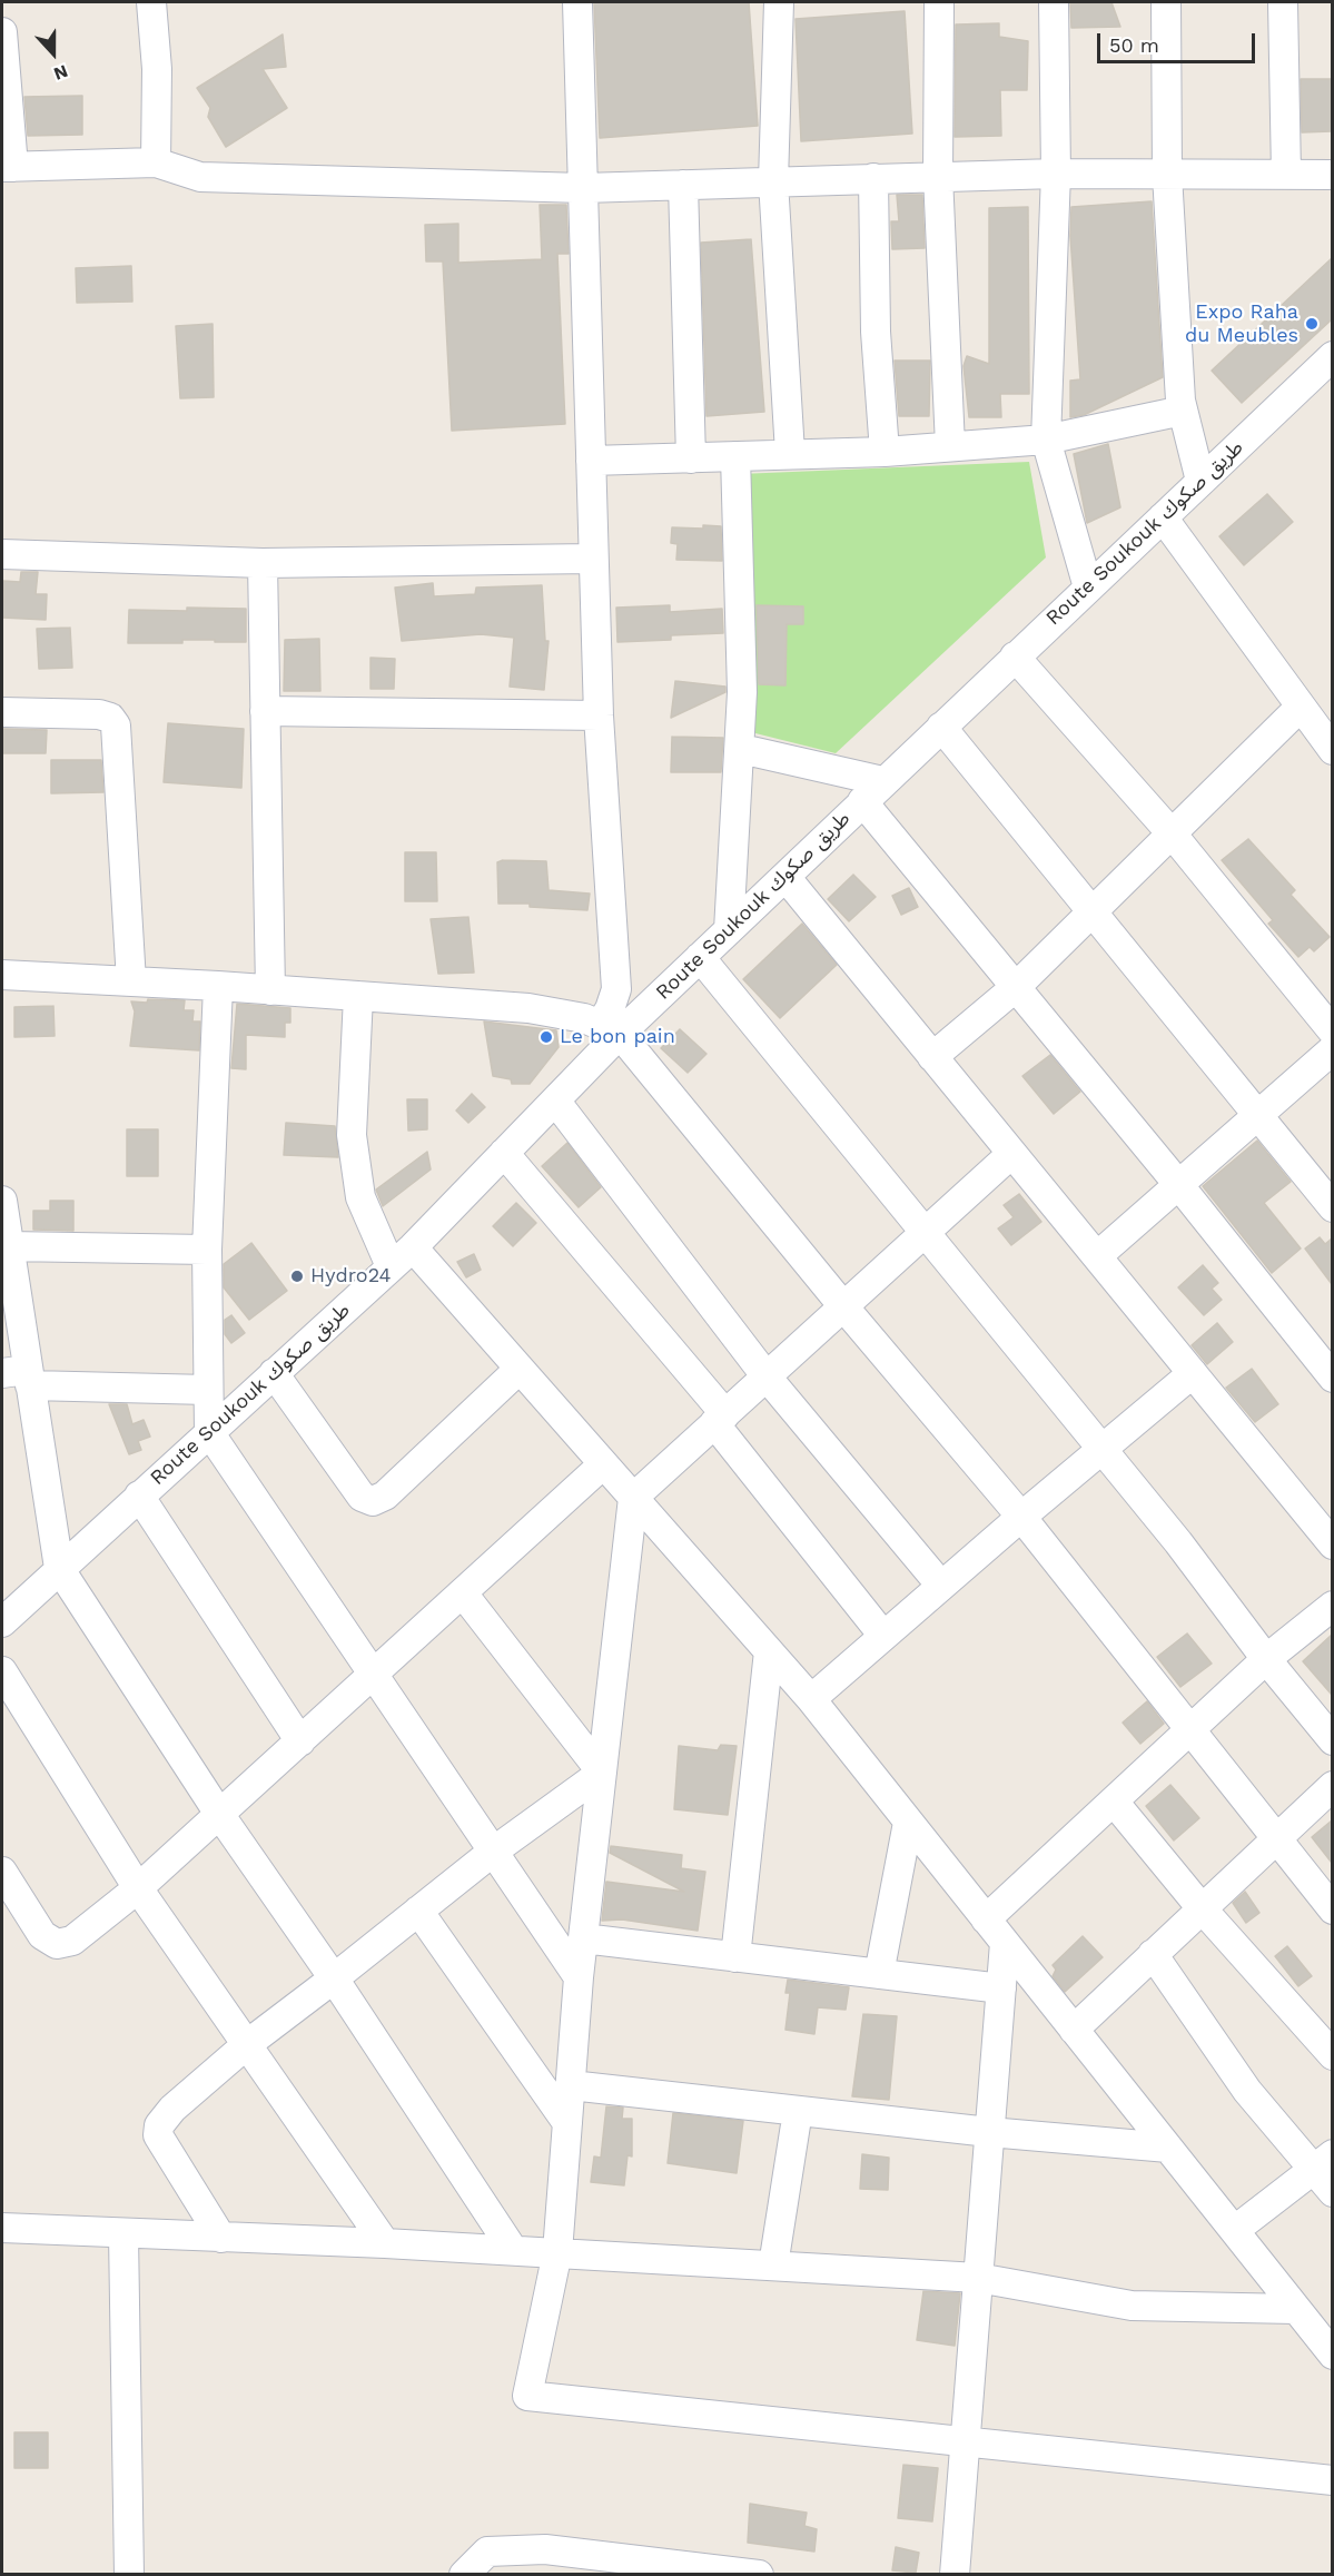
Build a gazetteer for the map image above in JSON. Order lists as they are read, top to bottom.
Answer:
{
  "streets": {
    "street": ["Route Soukouk طريق صكوك"]
  },
  "places": ["Expo Raha du Meubles", "Le bon pain", "Hydro24"],
  "scale_bar": "50 m",
  "north": "bottom"
}
